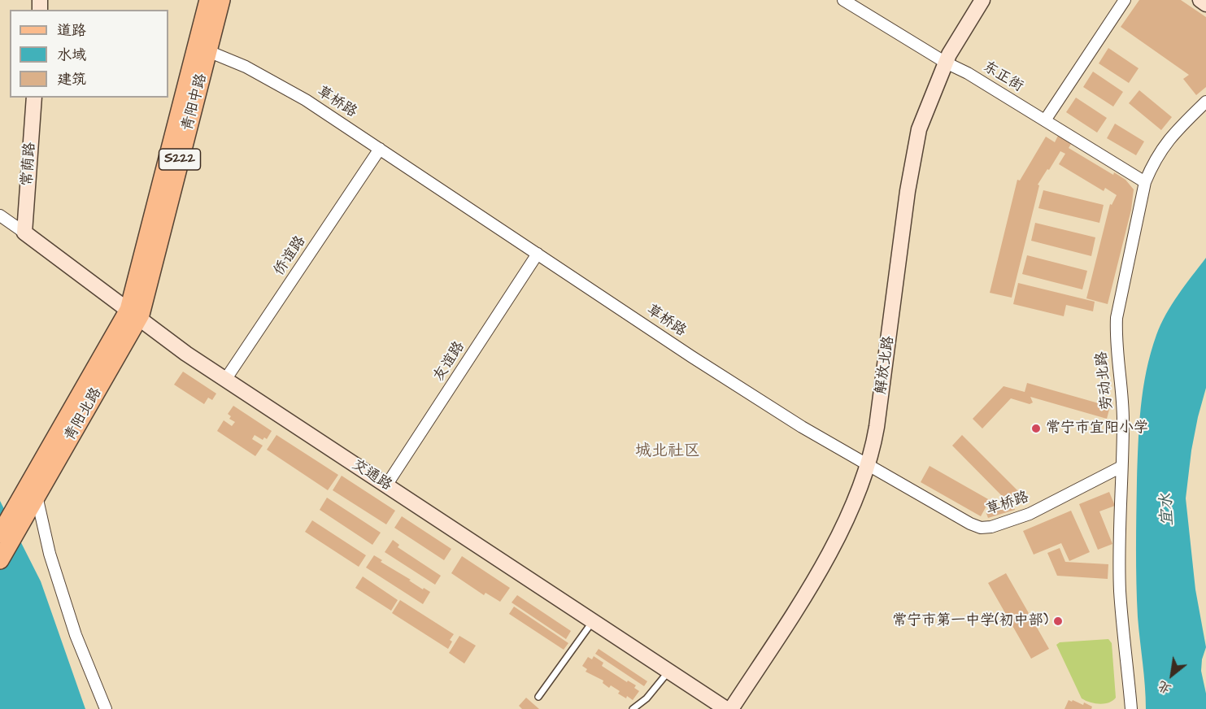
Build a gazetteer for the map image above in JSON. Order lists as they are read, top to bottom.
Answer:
{
  "streets": {
    "main road": ["青阳中路", "S222", "青阳北路"],
    "street": [
      "东正街",
      "草桥路",
      "常荫路",
      "侨谊路",
      "友谊路",
      "解放北路",
      "劳动北路",
      "交通路"
    ]
  },
  "crossings": [
    ["东正街", "解放北路"],
    ["东正街", "劳动北路"],
    ["青阳中路", "草桥路"],
    ["青阳中路", "青阳北路"],
    ["青阳中路", "交通路"],
    ["草桥路", "侨谊路"],
    ["草桥路", "友谊路"],
    ["草桥路", "解放北路"],
    ["草桥路", "劳动北路"],
    ["S222", "青阳北路"],
    ["常荫路", "交通路"],
    ["侨谊路", "交通路"],
    ["友谊路", "交通路"],
    ["青阳北路", "交通路"]
  ],
  "districts": ["城北社区"],
  "water": ["宜水"],
  "places": ["常宁市宜阳小学", "常宁市第一中学(初中部)"],
  "legend": ["道路", "水域", "建筑"],
  "north": "bottom left"
}
